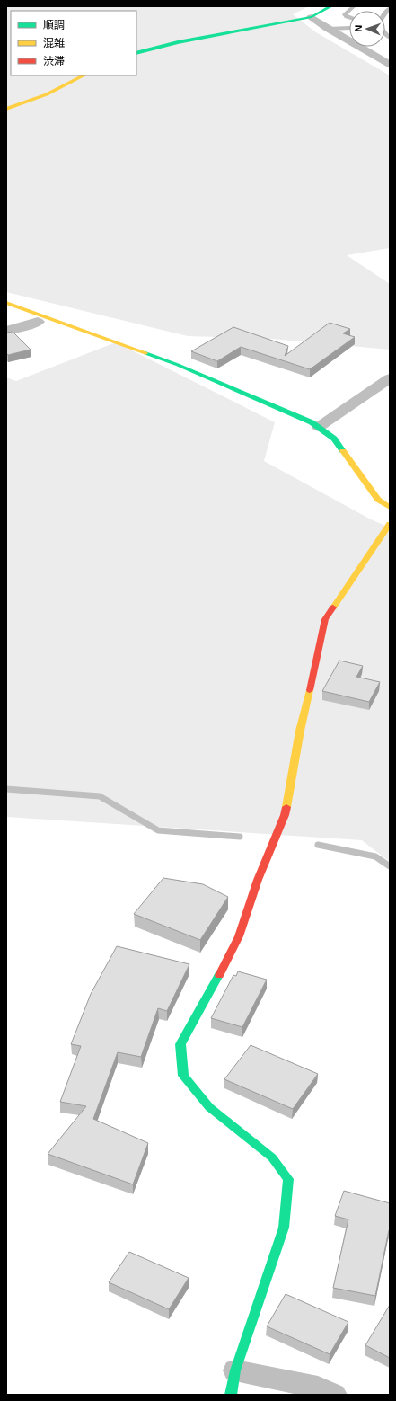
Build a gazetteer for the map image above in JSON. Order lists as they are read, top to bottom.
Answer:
{
  "legend": ["順調", "混雑", "渋滞"],
  "north": "left"
}
